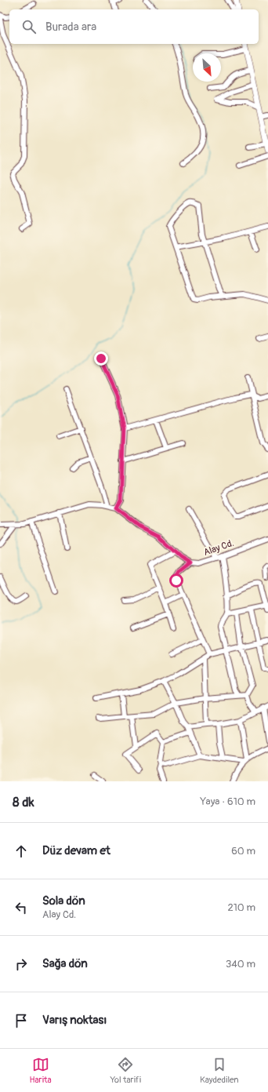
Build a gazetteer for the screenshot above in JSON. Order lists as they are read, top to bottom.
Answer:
{
  "streets": {
    "street": ["Alay Cd."]
  },
  "north": "bottom right",
  "page": {
    "search": "Burada ara",
    "heading": ["8 dk", "Yaya · 610 m"],
    "list": [
      ["Düz devam et", "60 m"],
      ["Sola dön", "Alay Cd.", "210 m"],
      ["Sağa dön", "340 m"],
      "Varış noktası"
    ],
    "nav": ["Harita", "Yol tarifi", "Kaydedilen"]
  }
}
